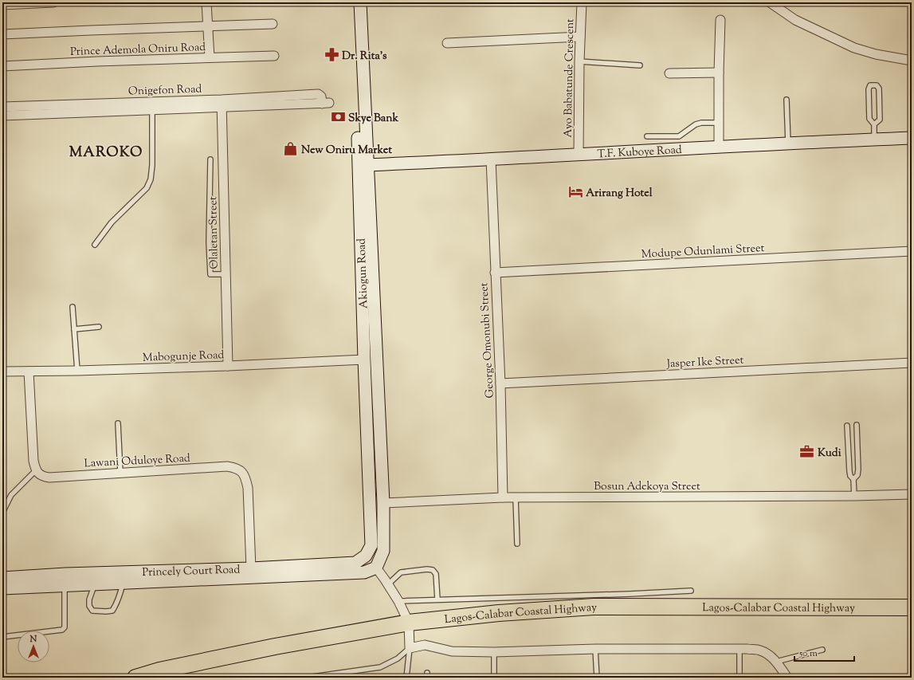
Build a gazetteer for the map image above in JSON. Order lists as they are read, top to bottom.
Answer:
{
  "streets": {
    "highway": ["Lagos-Calabar Coastal Highway"],
    "street": [
      "Prince Ademola Oniru Road",
      "Ayo Babatunde Crescent",
      "Onigefon Road",
      "T.F. Kuboye Road",
      "Olaletan Street",
      "Modupe Odunlami Street",
      "Akiogun Road",
      "George Omonubi Street",
      "Mabogunje Road",
      "Jasper Ike Street",
      "Lawani Oduloye Road",
      "Bosun Adekoya Street",
      "Princely Court Road"
    ]
  },
  "crossings": [
    ["Ayo Babatunde Crescent", "T.F. Kuboye Road"],
    ["Onigefon Road", "Olaletan Street"],
    ["T.F. Kuboye Road", "George Omonubi Street"],
    ["Olaletan Street", "Mabogunje Road"],
    ["Modupe Odunlami Street", "George Omonubi Street"],
    ["Akiogun Road", "Mabogunje Road"],
    ["Akiogun Road", "Princely Court Road"],
    ["George Omonubi Street", "Jasper Ike Street"],
    ["George Omonubi Street", "Bosun Adekoya Street"],
    ["Lawani Oduloye Road", "Princely Court Road"]
  ],
  "districts": ["MAROKO"],
  "places": {
    "pharmacy": ["Dr. Rita's"],
    "bank": ["Skye Bank"],
    "shop": ["New Oniru Market"],
    "hotel": ["Arirang Hotel"],
    "office": ["Kudi"]
  },
  "scale_bar": "50 m",
  "north": "top"
}
